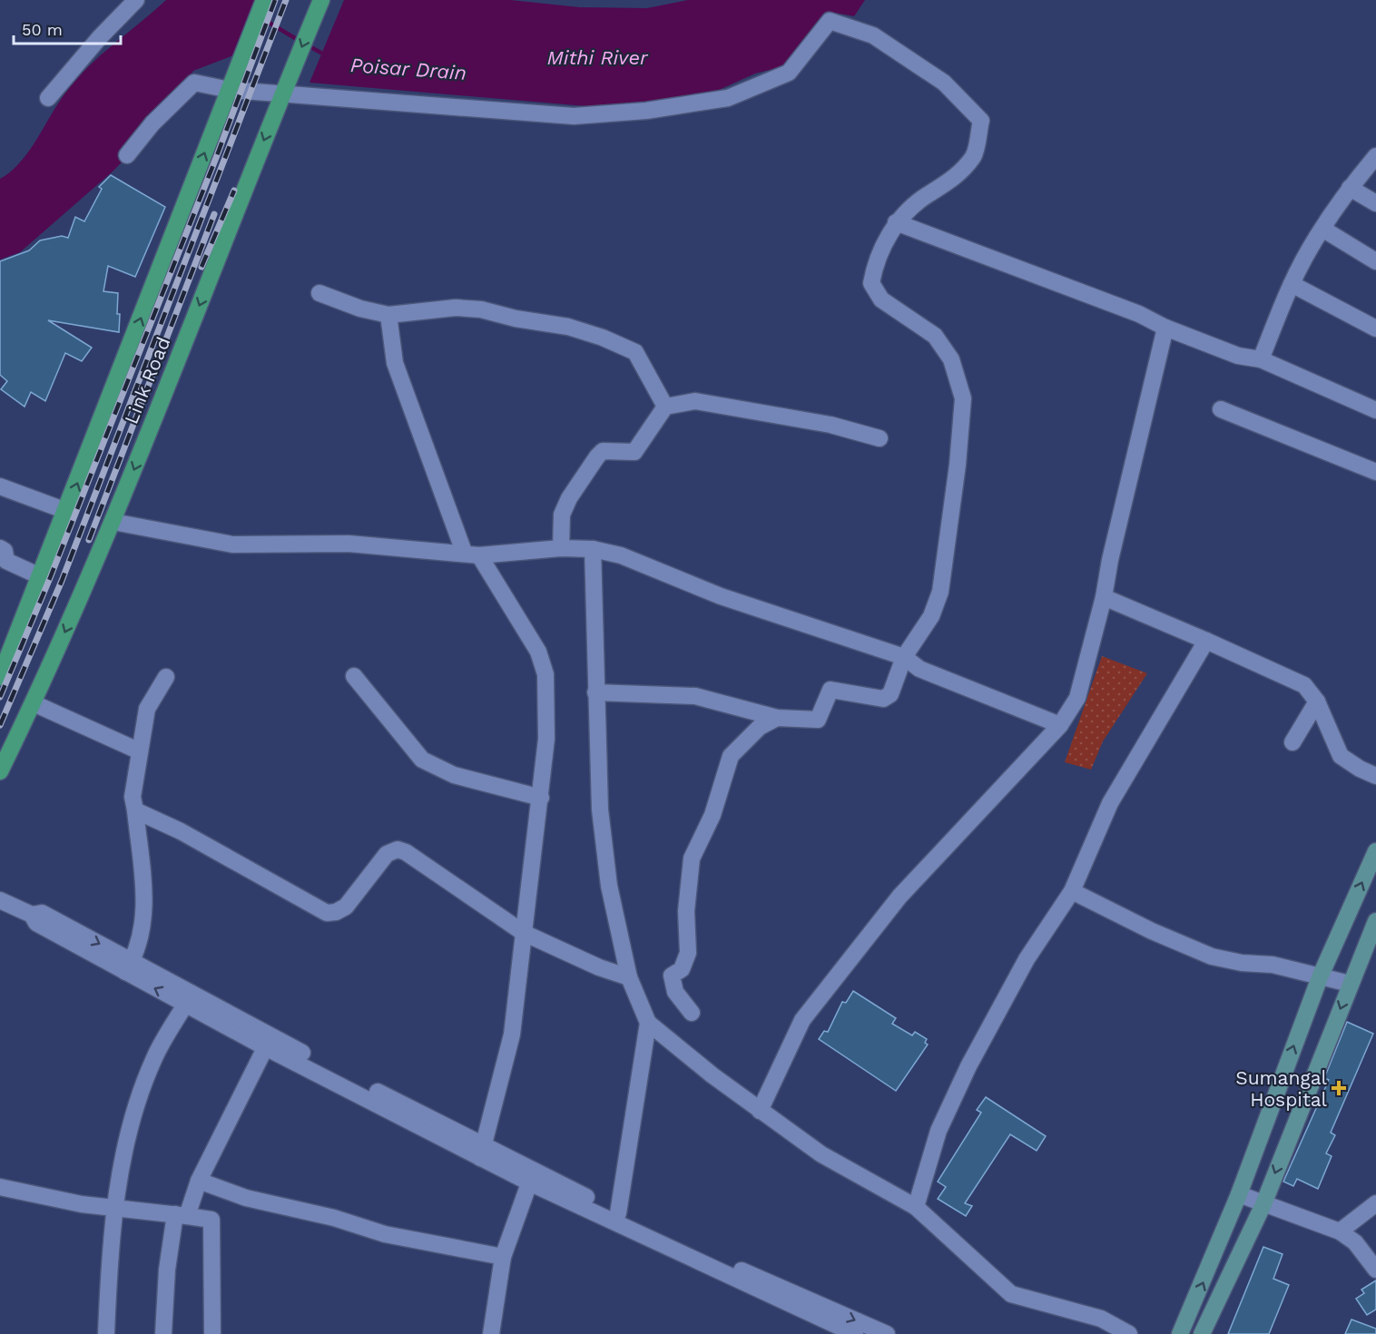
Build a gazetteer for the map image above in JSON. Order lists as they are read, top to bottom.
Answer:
{
  "streets": {
    "main road": ["Link Road"]
  },
  "water": ["Mithi River", "Poisar Drain"],
  "places": {
    "health": ["Sumangal Hospital"]
  },
  "scale_bar": "50 m"
}
